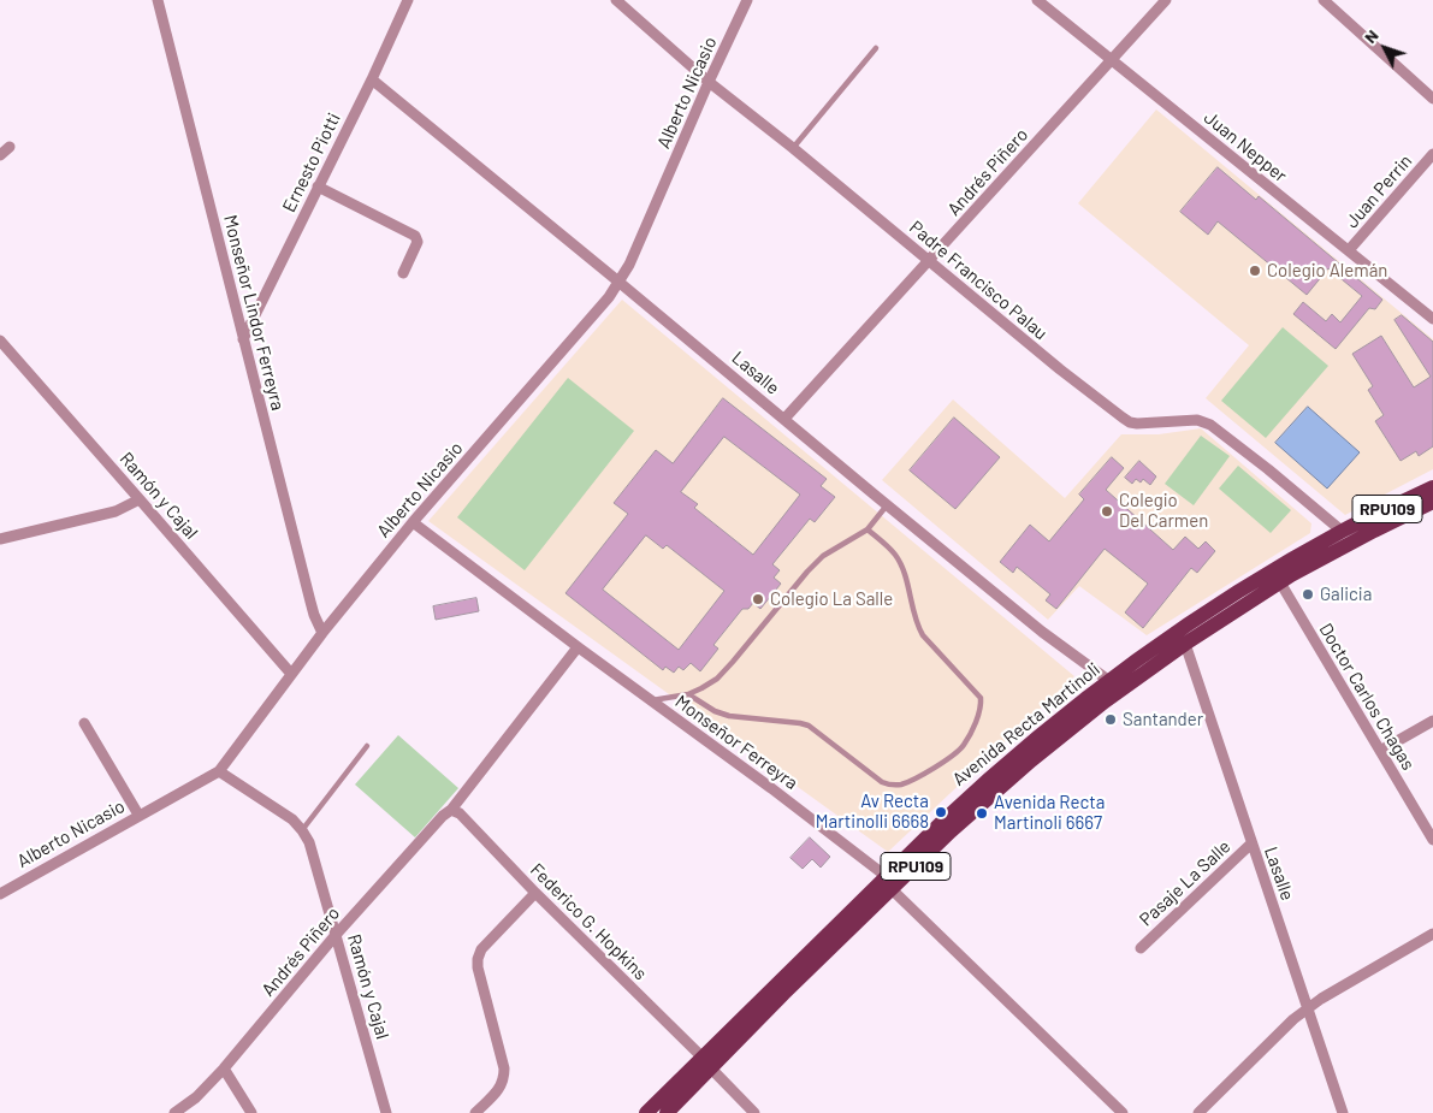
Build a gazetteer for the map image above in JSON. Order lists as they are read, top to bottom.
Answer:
{
  "streets": {
    "main road": ["RPU109", "Avenida Recta Martinoli"],
    "street": [
      "Alberto Nicasio",
      "Juan Nepper",
      "Ernesto Piotti",
      "Andrés Piñero",
      "Juan Perrin",
      "Padre Francisco Palau",
      "Monseñor Lindor Ferreyra",
      "Lasalle",
      "Ramón y Cajal",
      "Doctor Carlos Chagas",
      "Monseñor Ferreyra",
      "Pasaje La Salle",
      "Federico G. Hopkins"
    ]
  },
  "crossings": [
    ["Alberto Nicasio", "Padre Francisco Palau"],
    ["Alberto Nicasio", "Monseñor Lindor Ferreyra"],
    ["Alberto Nicasio", "Lasalle"],
    ["Alberto Nicasio", "Ramón y Cajal"],
    ["Alberto Nicasio", "Monseñor Ferreyra"],
    ["Juan Nepper", "Andrés Piñero"],
    ["Juan Nepper", "Juan Perrin"],
    ["Ernesto Piotti", "Monseñor Lindor Ferreyra"],
    ["Ernesto Piotti", "Lasalle"],
    ["Andrés Piñero", "Padre Francisco Palau"],
    ["Andrés Piñero", "Lasalle"],
    ["Andrés Piñero", "Ramón y Cajal"],
    ["Andrés Piñero", "Monseñor Ferreyra"],
    ["Andrés Piñero", "Federico G. Hopkins"],
    ["Padre Francisco Palau", "Avenida Recta Martinoli"],
    ["Lasalle", "Avenida Recta Martinoli"],
    ["Lasalle", "Pasaje La Salle"],
    ["Doctor Carlos Chagas", "Avenida Recta Martinoli"],
    ["Avenida Recta Martinoli", "Monseñor Ferreyra"],
    ["Avenida Recta Martinoli", "Federico G. Hopkins"]
  ],
  "places": [
    "Colegio Alemán",
    "Colegio Del Carmen",
    "Galicia",
    "Colegio La Salle",
    "Santander",
    "Av Recta Martinolli 6668",
    "Avenida Recta Martinoli 6667"
  ],
  "north": "top left"
}
